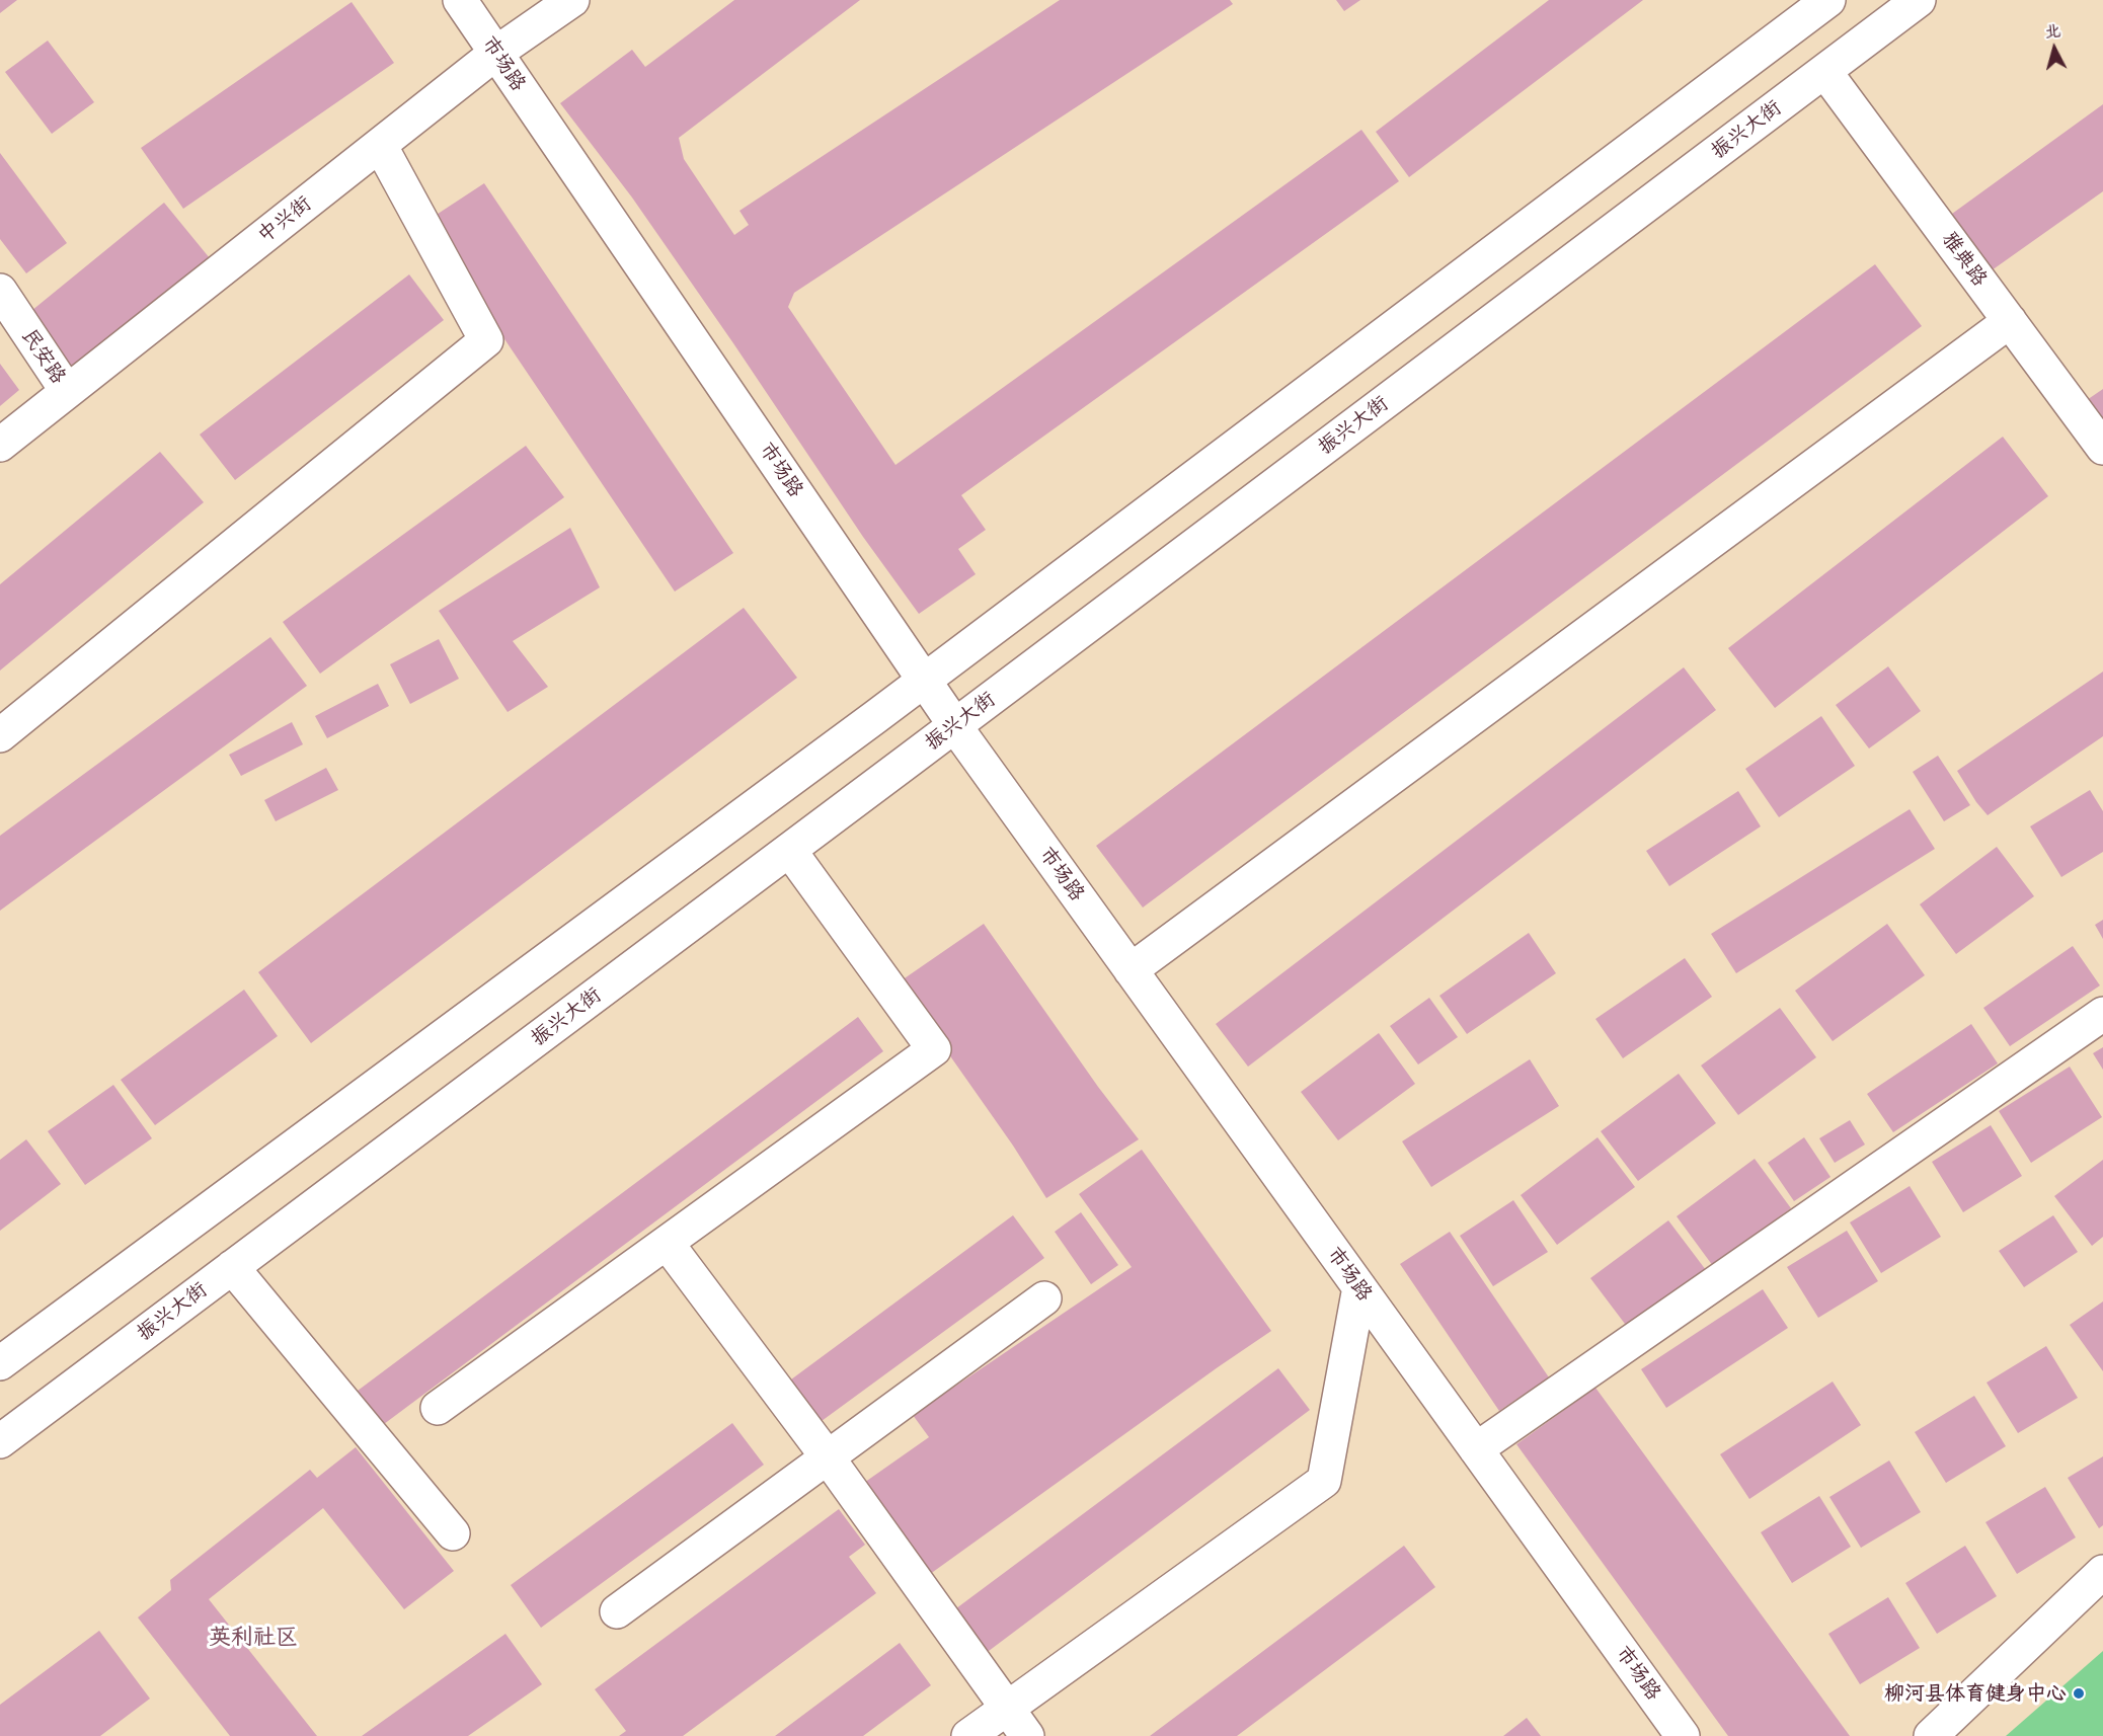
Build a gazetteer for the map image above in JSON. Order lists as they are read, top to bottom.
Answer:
{
  "streets": {
    "street": [
      "市场路",
      "振兴大街",
      "中兴街",
      "雅典路",
      "民安路"
    ]
  },
  "crossings": [
    ["市场路", "振兴大街"],
    ["市场路", "中兴街"],
    ["振兴大街", "雅典路"],
    ["中兴街", "民安路"]
  ],
  "districts": ["英利社区"],
  "places": ["柳河县体育健身中心"],
  "north": "top"
}
